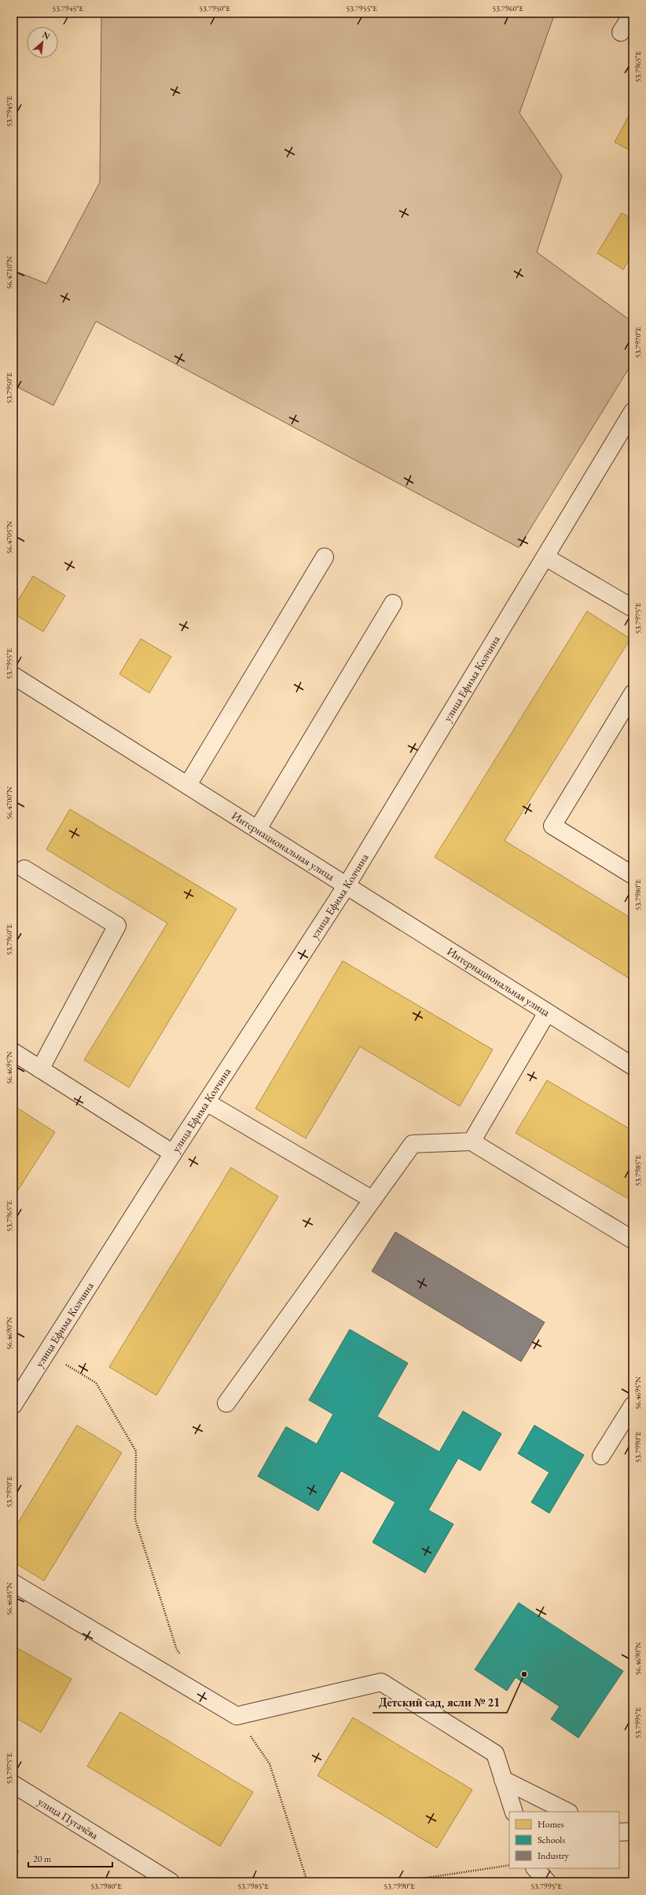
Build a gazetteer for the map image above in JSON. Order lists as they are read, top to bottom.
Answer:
{
  "streets": {
    "street": ["улица Ефима Колчина", "Интернациональная улица", "улица Пугачёва"]
  },
  "crossings": [
    ["улица Ефима Колчина", "Интернациональная улица"]
  ],
  "places": ["Детский сад, ясли № 21"],
  "legend": ["Homes", "Schools", "Industry"],
  "scale_bar": "20 m",
  "north": "top right",
  "coordinates": [
    "53.7945°E",
    "53.7950°E",
    "53.7955°E",
    "53.7960°E",
    "53.7965°E",
    "56.4710°N",
    "53.7970°E",
    "56.4705°N",
    "53.7975°E",
    "56.4700°N",
    "53.7980°E",
    "56.4695°N",
    "53.7985°E",
    "56.4690°N",
    "53.7990°E",
    "56.4685°N",
    "53.7995°E"
  ]
}
